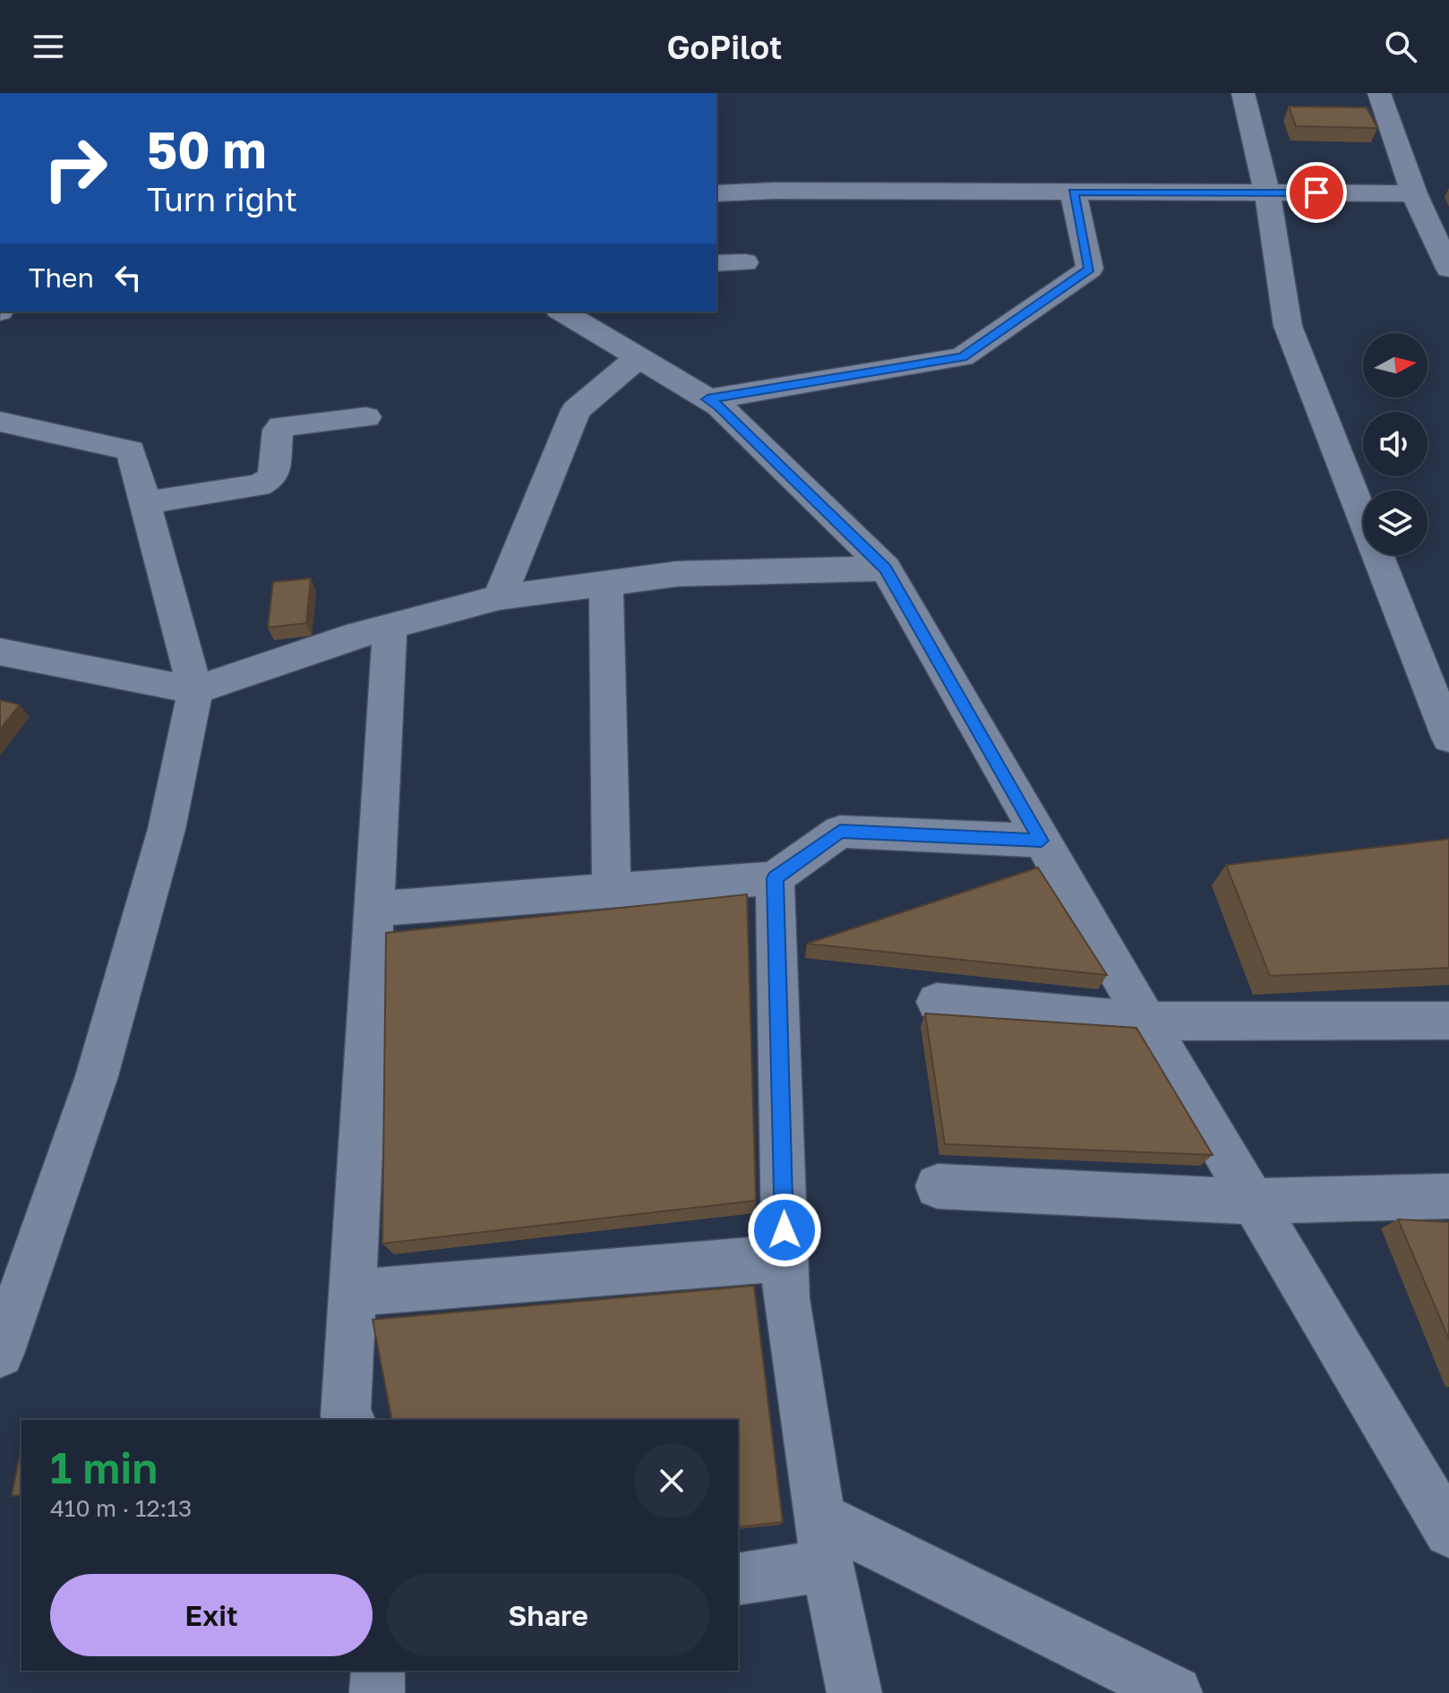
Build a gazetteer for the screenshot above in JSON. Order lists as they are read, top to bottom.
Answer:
{
  "north": "right",
  "page": {
    "header": "GoPilot",
    "turn": ["50 m", "Turn right"],
    "then": "Then",
    "heading": ["1 min", "410 m · 12:13"],
    "buttons": ["Exit", "Share"]
  }
}
